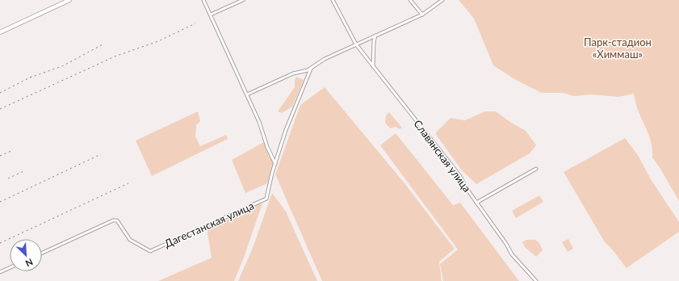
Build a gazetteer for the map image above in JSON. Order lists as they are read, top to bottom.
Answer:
{
  "streets": {
    "street": ["Славянская улица", "Дагестанская улица"]
  },
  "parks": ["Парк-стадион «Химмаш»"],
  "north": "bottom right"
}
